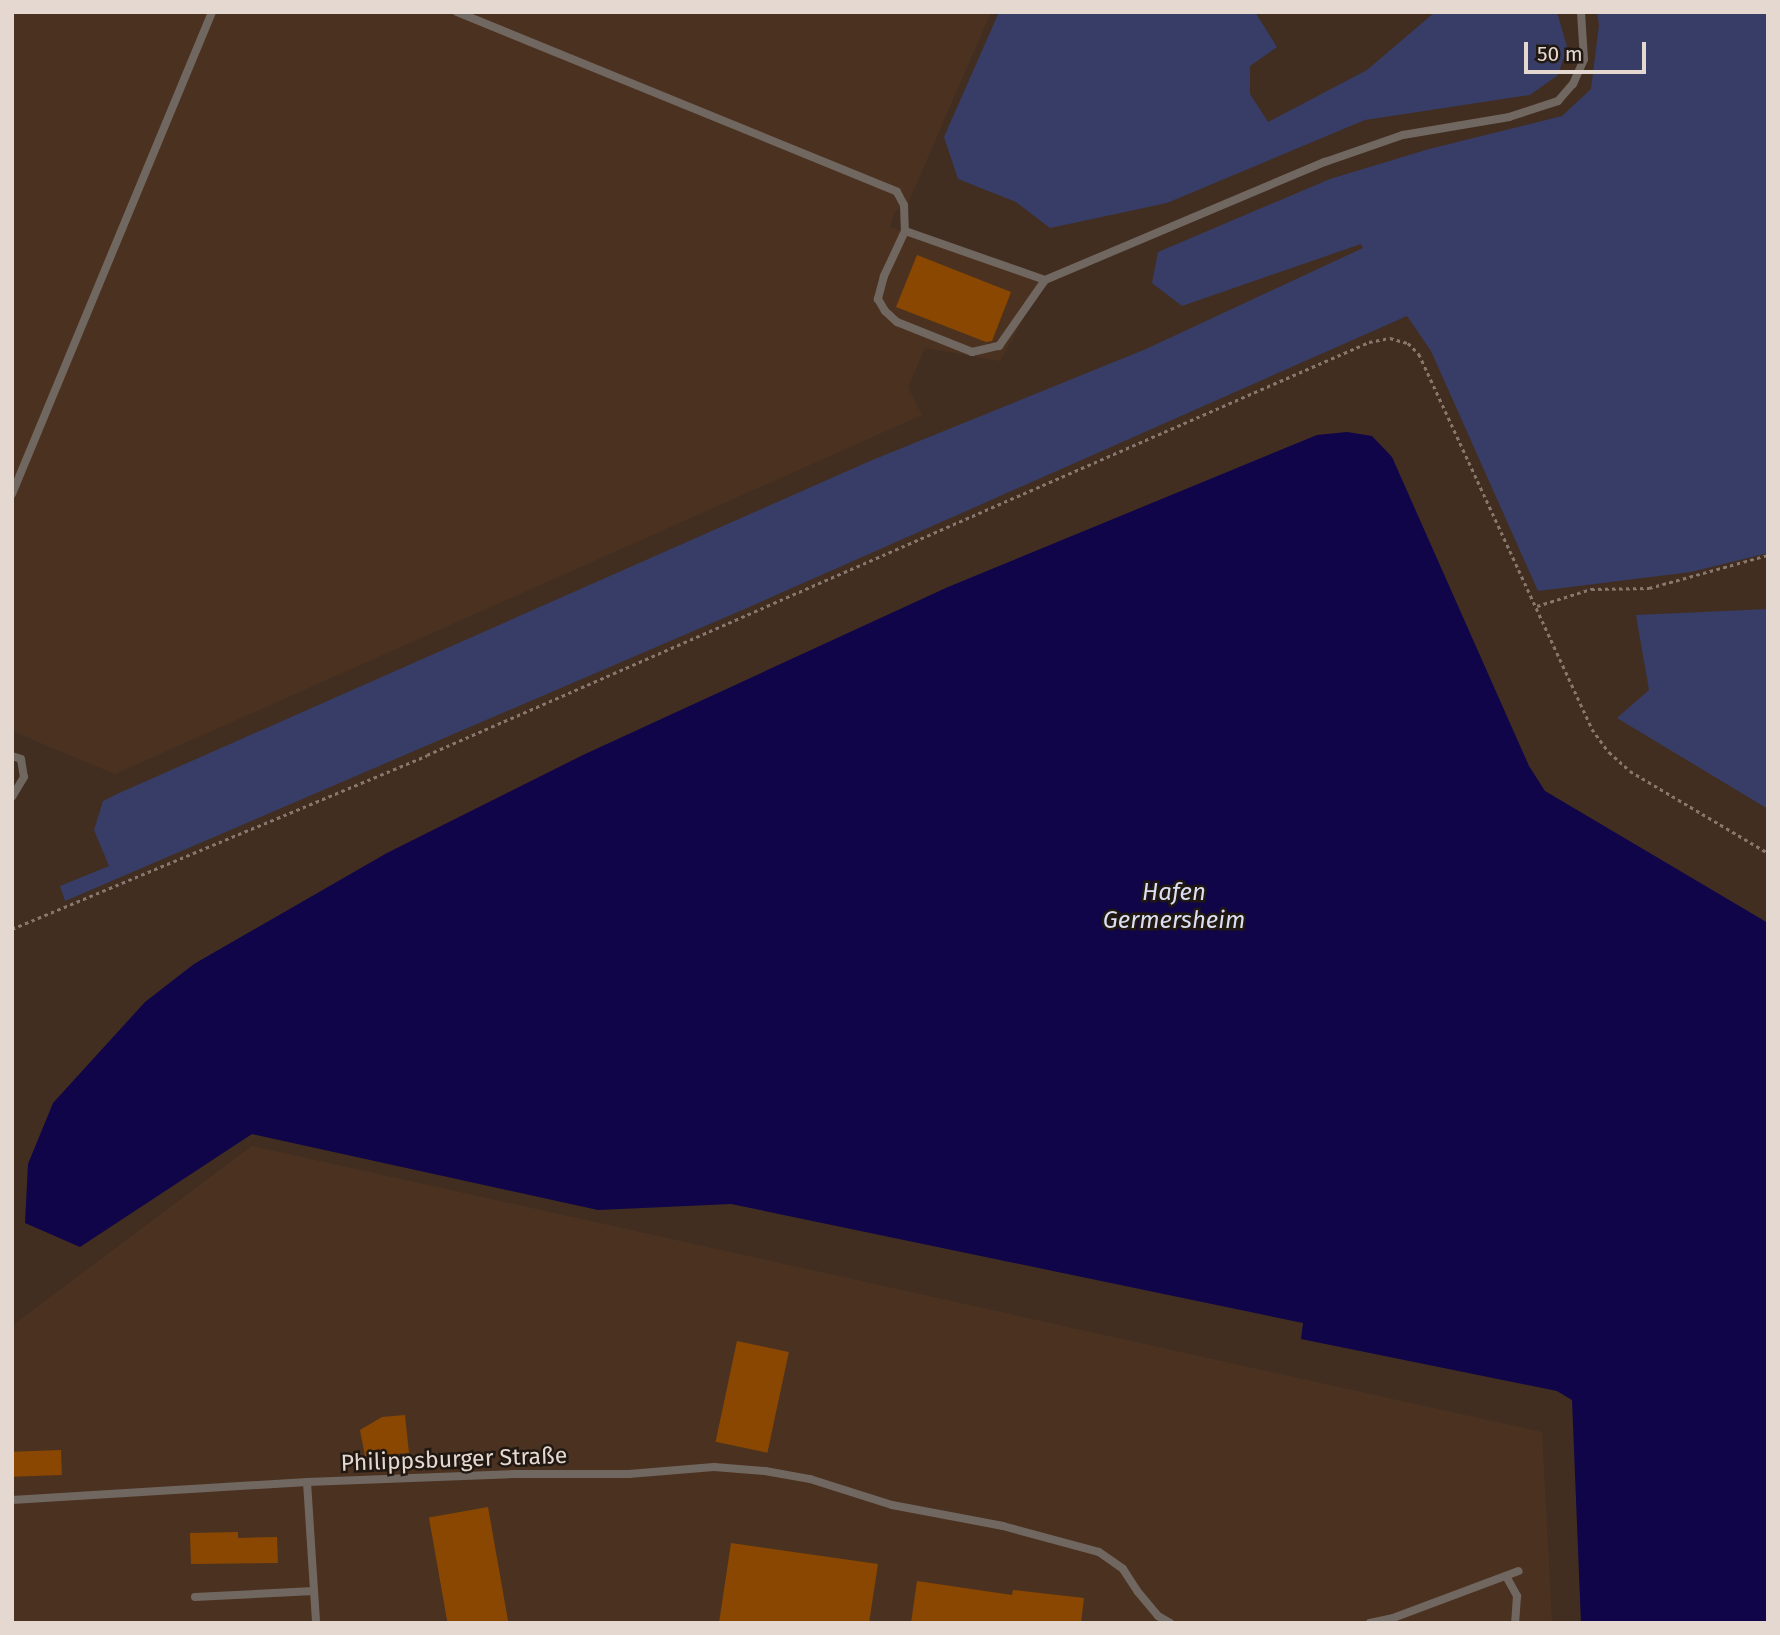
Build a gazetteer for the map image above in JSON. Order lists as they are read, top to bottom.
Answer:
{
  "streets": {
    "lane": ["Philippsburger Straße"]
  },
  "water": ["Hafen Germersheim"],
  "scale_bar": "50 m"
}
